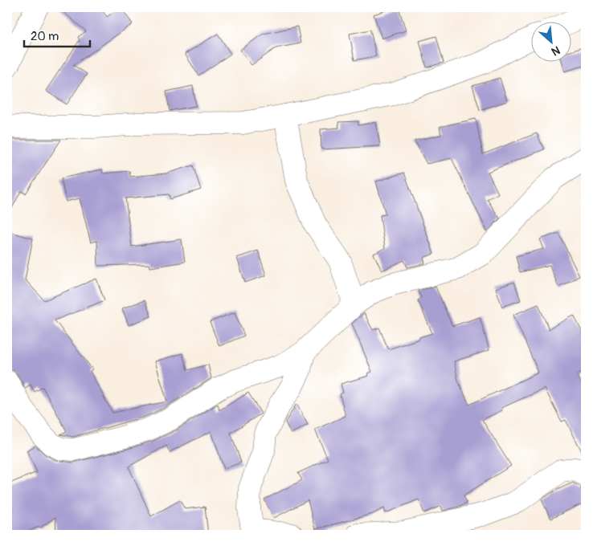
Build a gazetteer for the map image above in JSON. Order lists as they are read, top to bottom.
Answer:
{
  "scale_bar": "20 m",
  "north": "bottom right"
}
